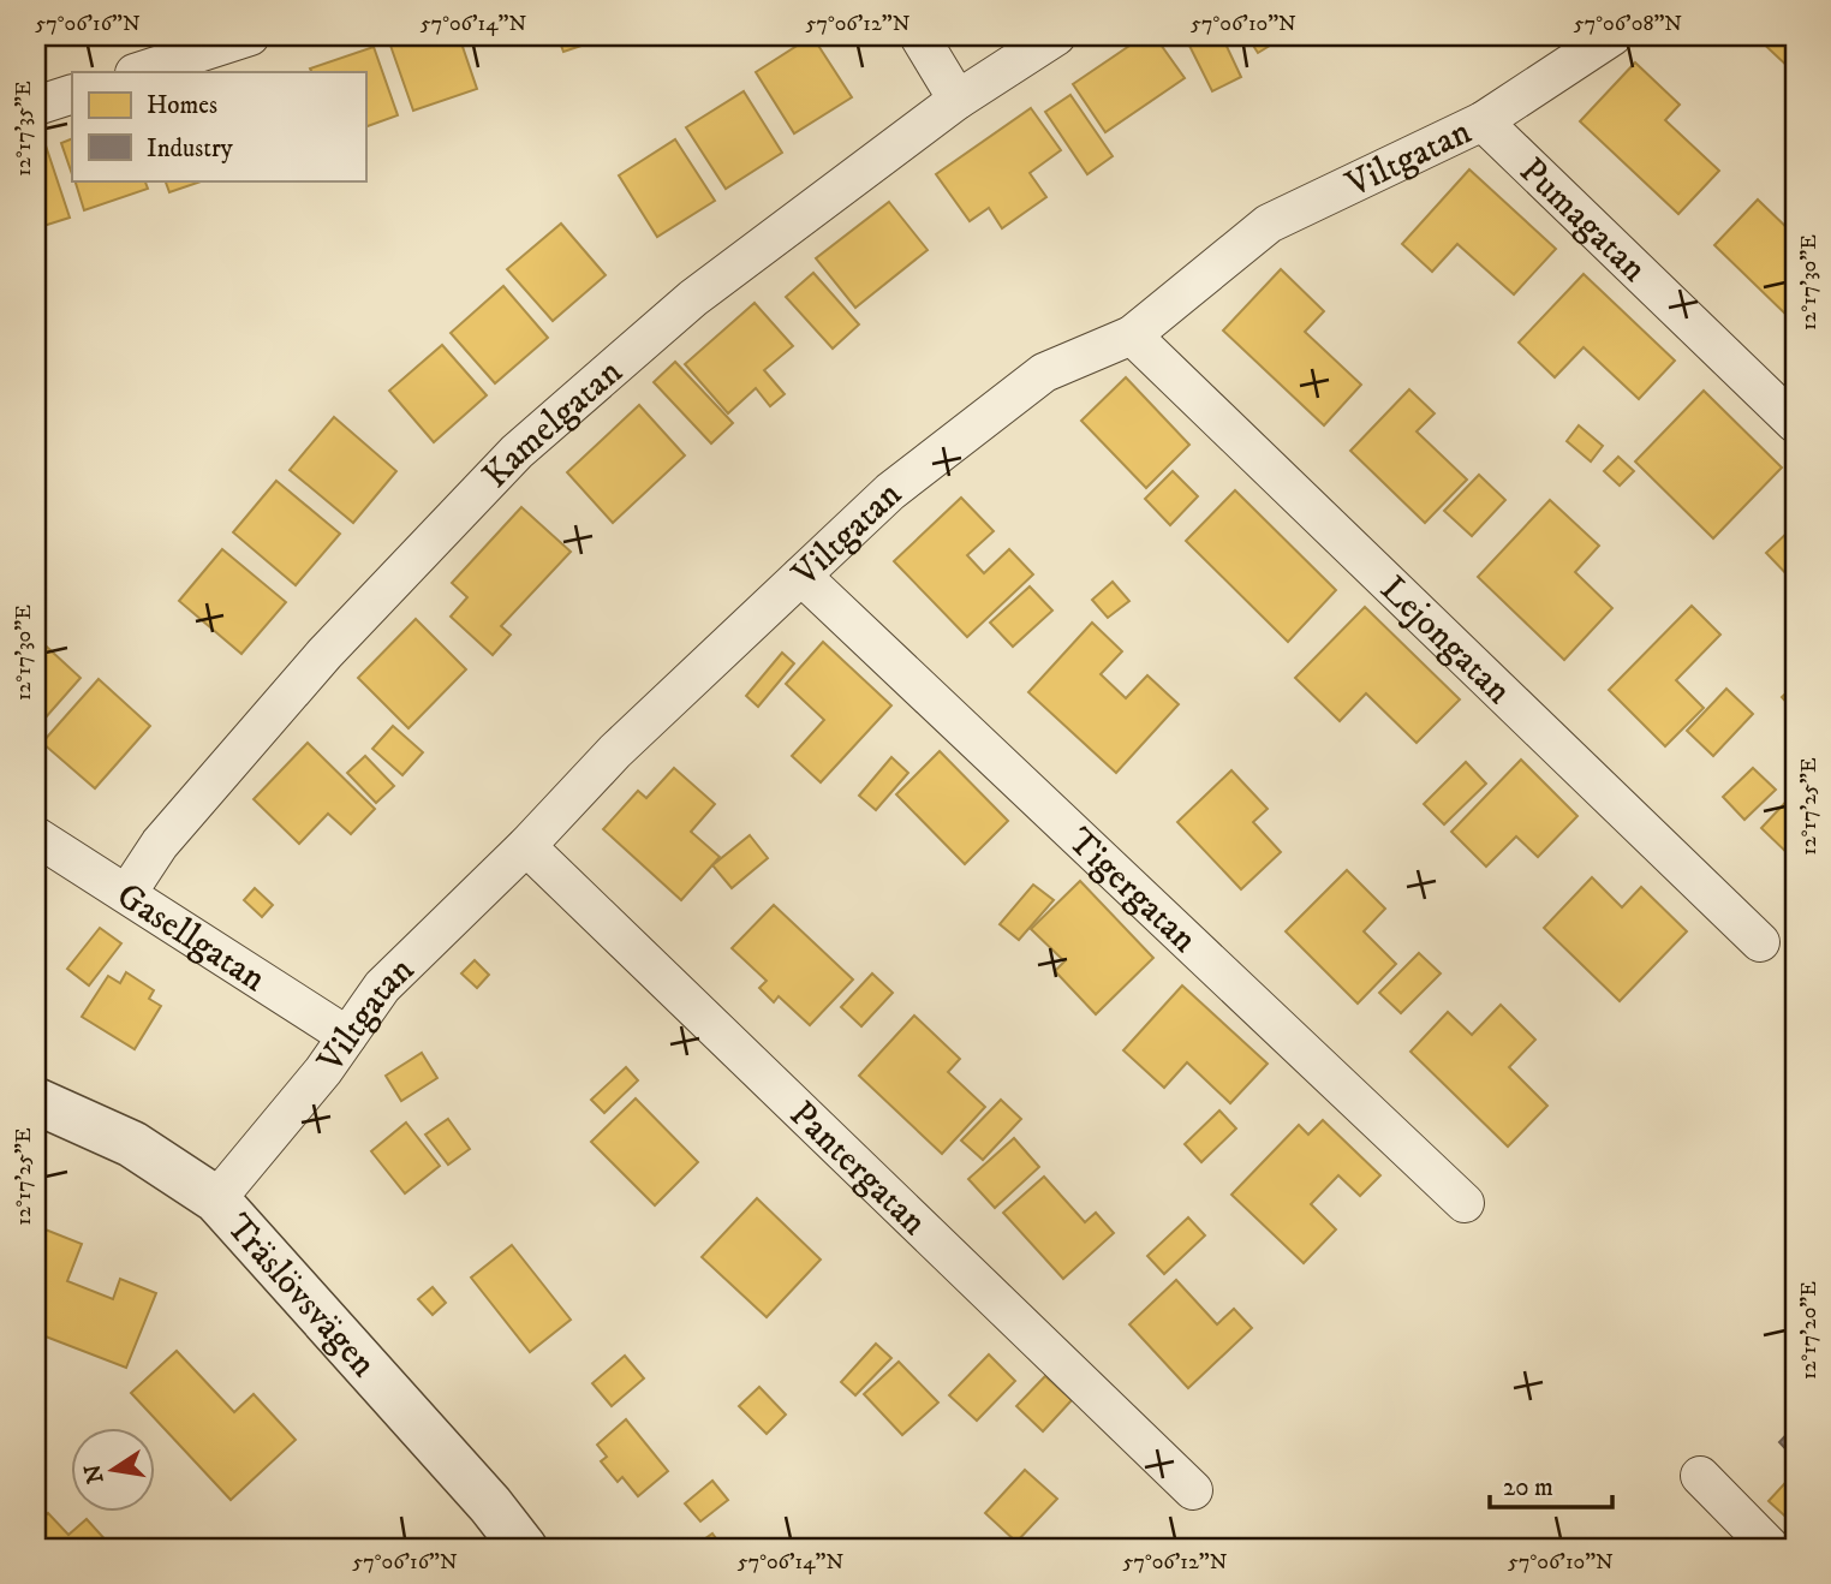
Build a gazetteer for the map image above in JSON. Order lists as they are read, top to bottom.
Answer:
{
  "streets": {
    "street": [
      "Viltgatan",
      "Pumagatan",
      "Kamelgatan",
      "Lejongatan",
      "Tigergatan",
      "Gasellgatan",
      "Pantergatan",
      "Träslövsvägen"
    ]
  },
  "crossings": [
    ["Viltgatan", "Pumagatan"],
    ["Viltgatan", "Lejongatan"],
    ["Viltgatan", "Tigergatan"],
    ["Viltgatan", "Gasellgatan"],
    ["Viltgatan", "Pantergatan"],
    ["Viltgatan", "Träslövsvägen"],
    ["Kamelgatan", "Gasellgatan"]
  ],
  "legend": ["Homes", "Industry"],
  "scale_bar": "20 m",
  "north": "left",
  "coordinates": [
    "57°06'16\"N",
    "57°06'14\"N",
    "57°06'12\"N",
    "57°06'10\"N",
    "57°06'08\"N",
    "12°17'35\"E",
    "12°17'30\"E",
    "12°17'25\"E",
    "12°17'20\"E"
  ]
}
